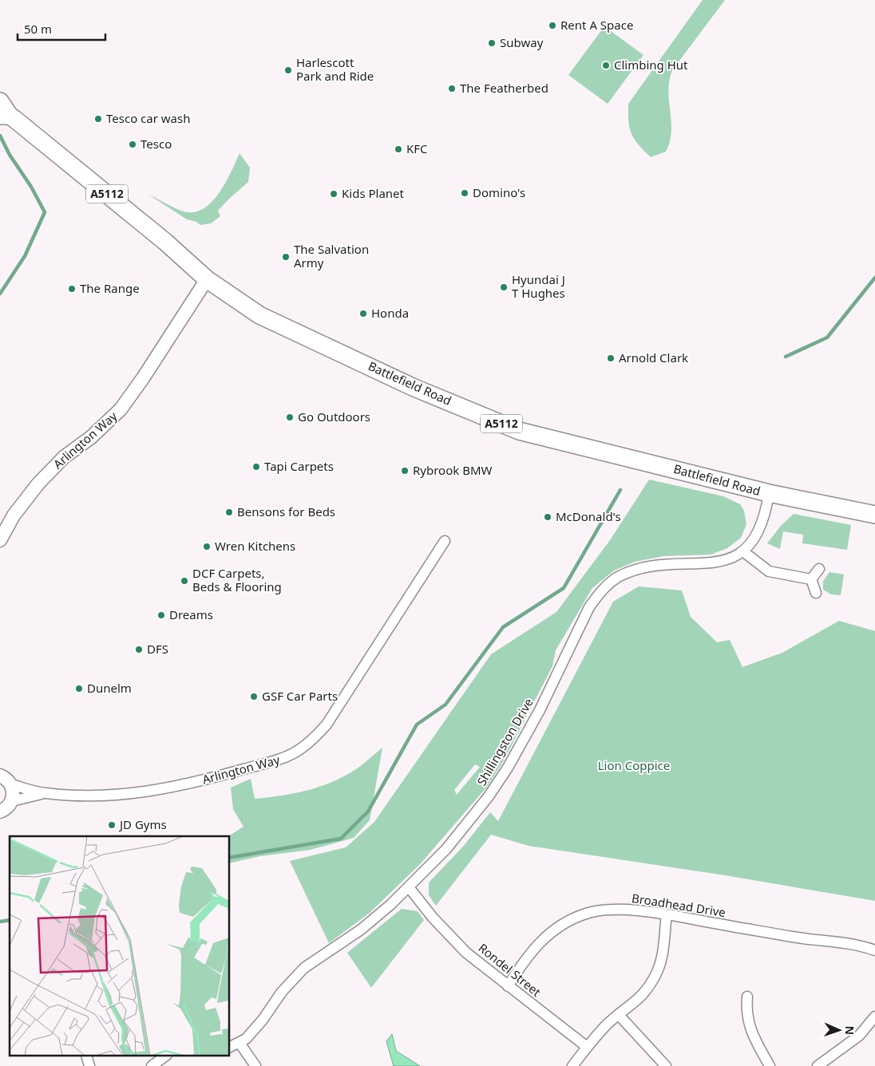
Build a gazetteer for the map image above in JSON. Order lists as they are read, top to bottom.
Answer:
{
  "streets": {
    "main road": ["A5112", "Battlefield Road"],
    "street": [
      "Arlington Way",
      "Shillingston Drive",
      "Broadhead Drive",
      "Rondel Street"
    ]
  },
  "crossings": [
    ["Battlefield Road", "Arlington Way"],
    ["Shillingston Drive", "Rondel Street"],
    ["Broadhead Drive", "Rondel Street"]
  ],
  "parks": ["Lion Coppice"],
  "places": [
    "Rent A Space",
    "Subway",
    "Climbing Hut",
    "Harlescott Park and Ride",
    "The Featherbed",
    "Tesco car wash",
    "Tesco",
    "KFC",
    "Domino's",
    "Kids Planet",
    "The Salvation Army",
    "Hyundai J T Hughes",
    "The Range",
    "Honda",
    "Arnold Clark",
    "Go Outdoors",
    "Tapi Carpets",
    "Rybrook BMW",
    "Bensons for Beds",
    "McDonald's",
    "Wren Kitchens",
    "DCF Carpets, Beds & Flooring",
    "Dreams",
    "DFS",
    "Dunelm",
    "GSF Car Parts",
    "JD Gyms"
  ],
  "scale_bar": "50 m",
  "north": "right"
}
